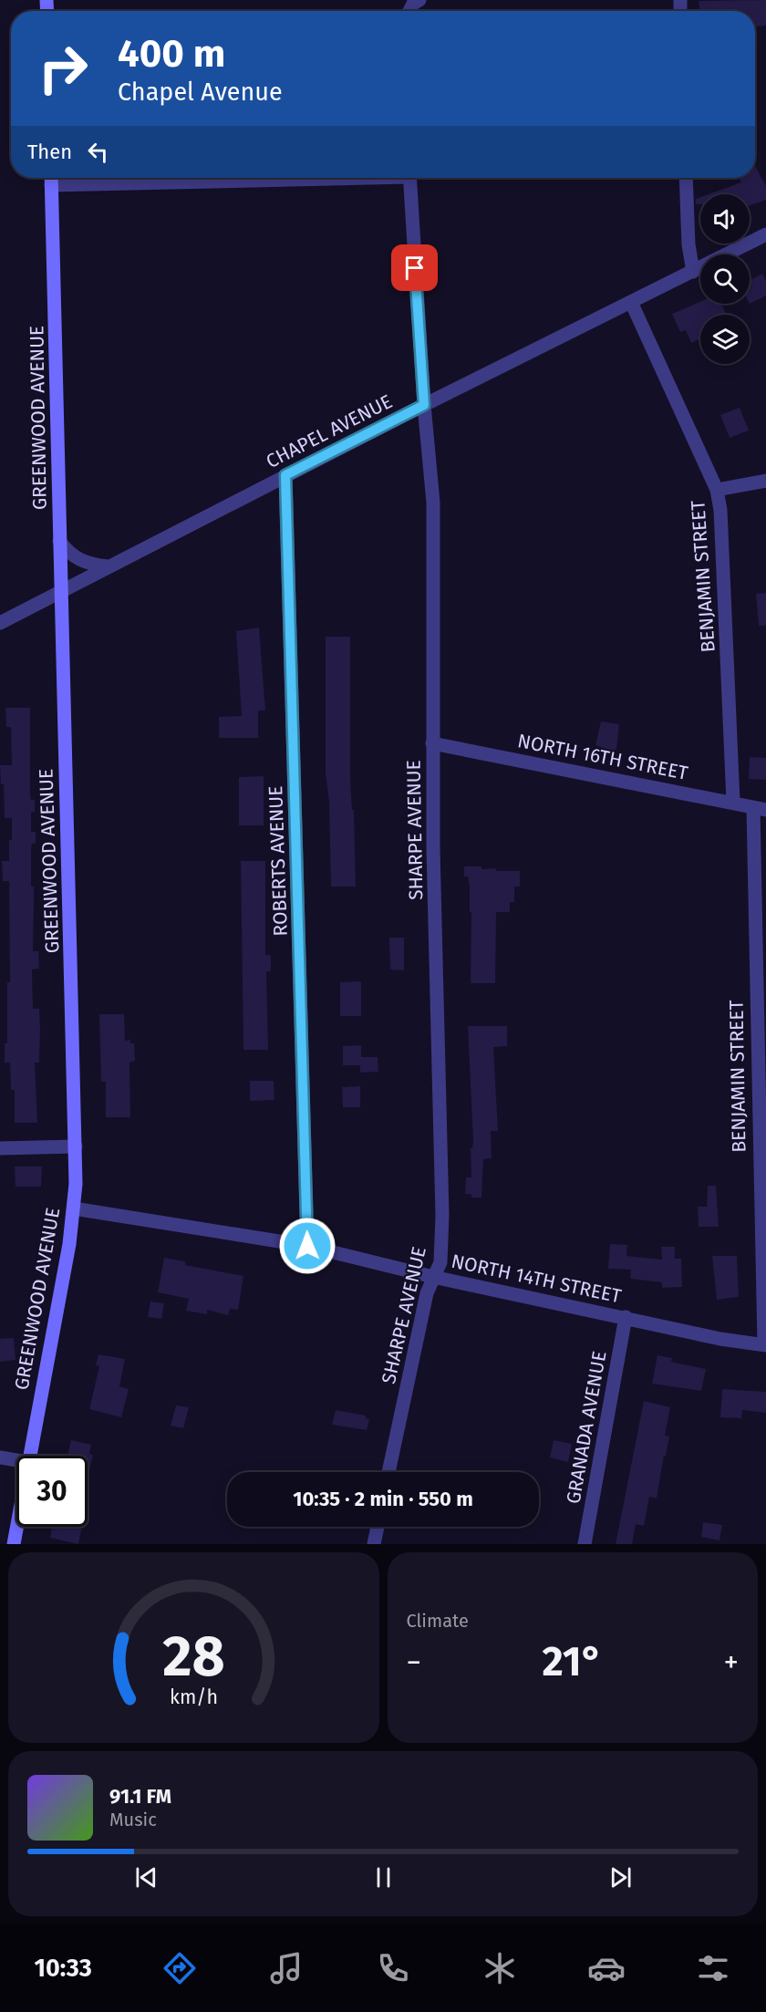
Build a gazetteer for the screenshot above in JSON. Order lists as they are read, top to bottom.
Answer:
{
  "streets": {
    "street": [
      "GREENWOOD AVENUE",
      "CHAPEL AVENUE",
      "BENJAMIN STREET",
      "NORTH 16TH STREET",
      "SHARPE AVENUE",
      "ROBERTS AVENUE",
      "NORTH 14TH STREET",
      "GRANADA AVENUE"
    ]
  },
  "crossings": [
    ["GREENWOOD AVENUE", "CHAPEL AVENUE"],
    ["GREENWOOD AVENUE", "NORTH 14TH STREET"],
    ["CHAPEL AVENUE", "BENJAMIN STREET"],
    ["CHAPEL AVENUE", "SHARPE AVENUE"],
    ["CHAPEL AVENUE", "ROBERTS AVENUE"],
    ["BENJAMIN STREET", "NORTH 16TH STREET"],
    ["BENJAMIN STREET", "NORTH 14TH STREET"],
    ["NORTH 16TH STREET", "SHARPE AVENUE"],
    ["SHARPE AVENUE", "NORTH 14TH STREET"],
    ["ROBERTS AVENUE", "NORTH 14TH STREET"],
    ["NORTH 14TH STREET", "GRANADA AVENUE"]
  ],
  "page": {
    "turn": ["400 m", "Chapel Avenue"],
    "then": "Then",
    "limit": "30",
    "trip": "10:35 · 2 min · 550 m",
    "tile": "Climate",
    "heat": ["−", "21°", "+"],
    "song": ["91.1 FM", "Music"],
    "tabs": "10:33",
    "gauge": ["28", "km/h"]
  }
}
